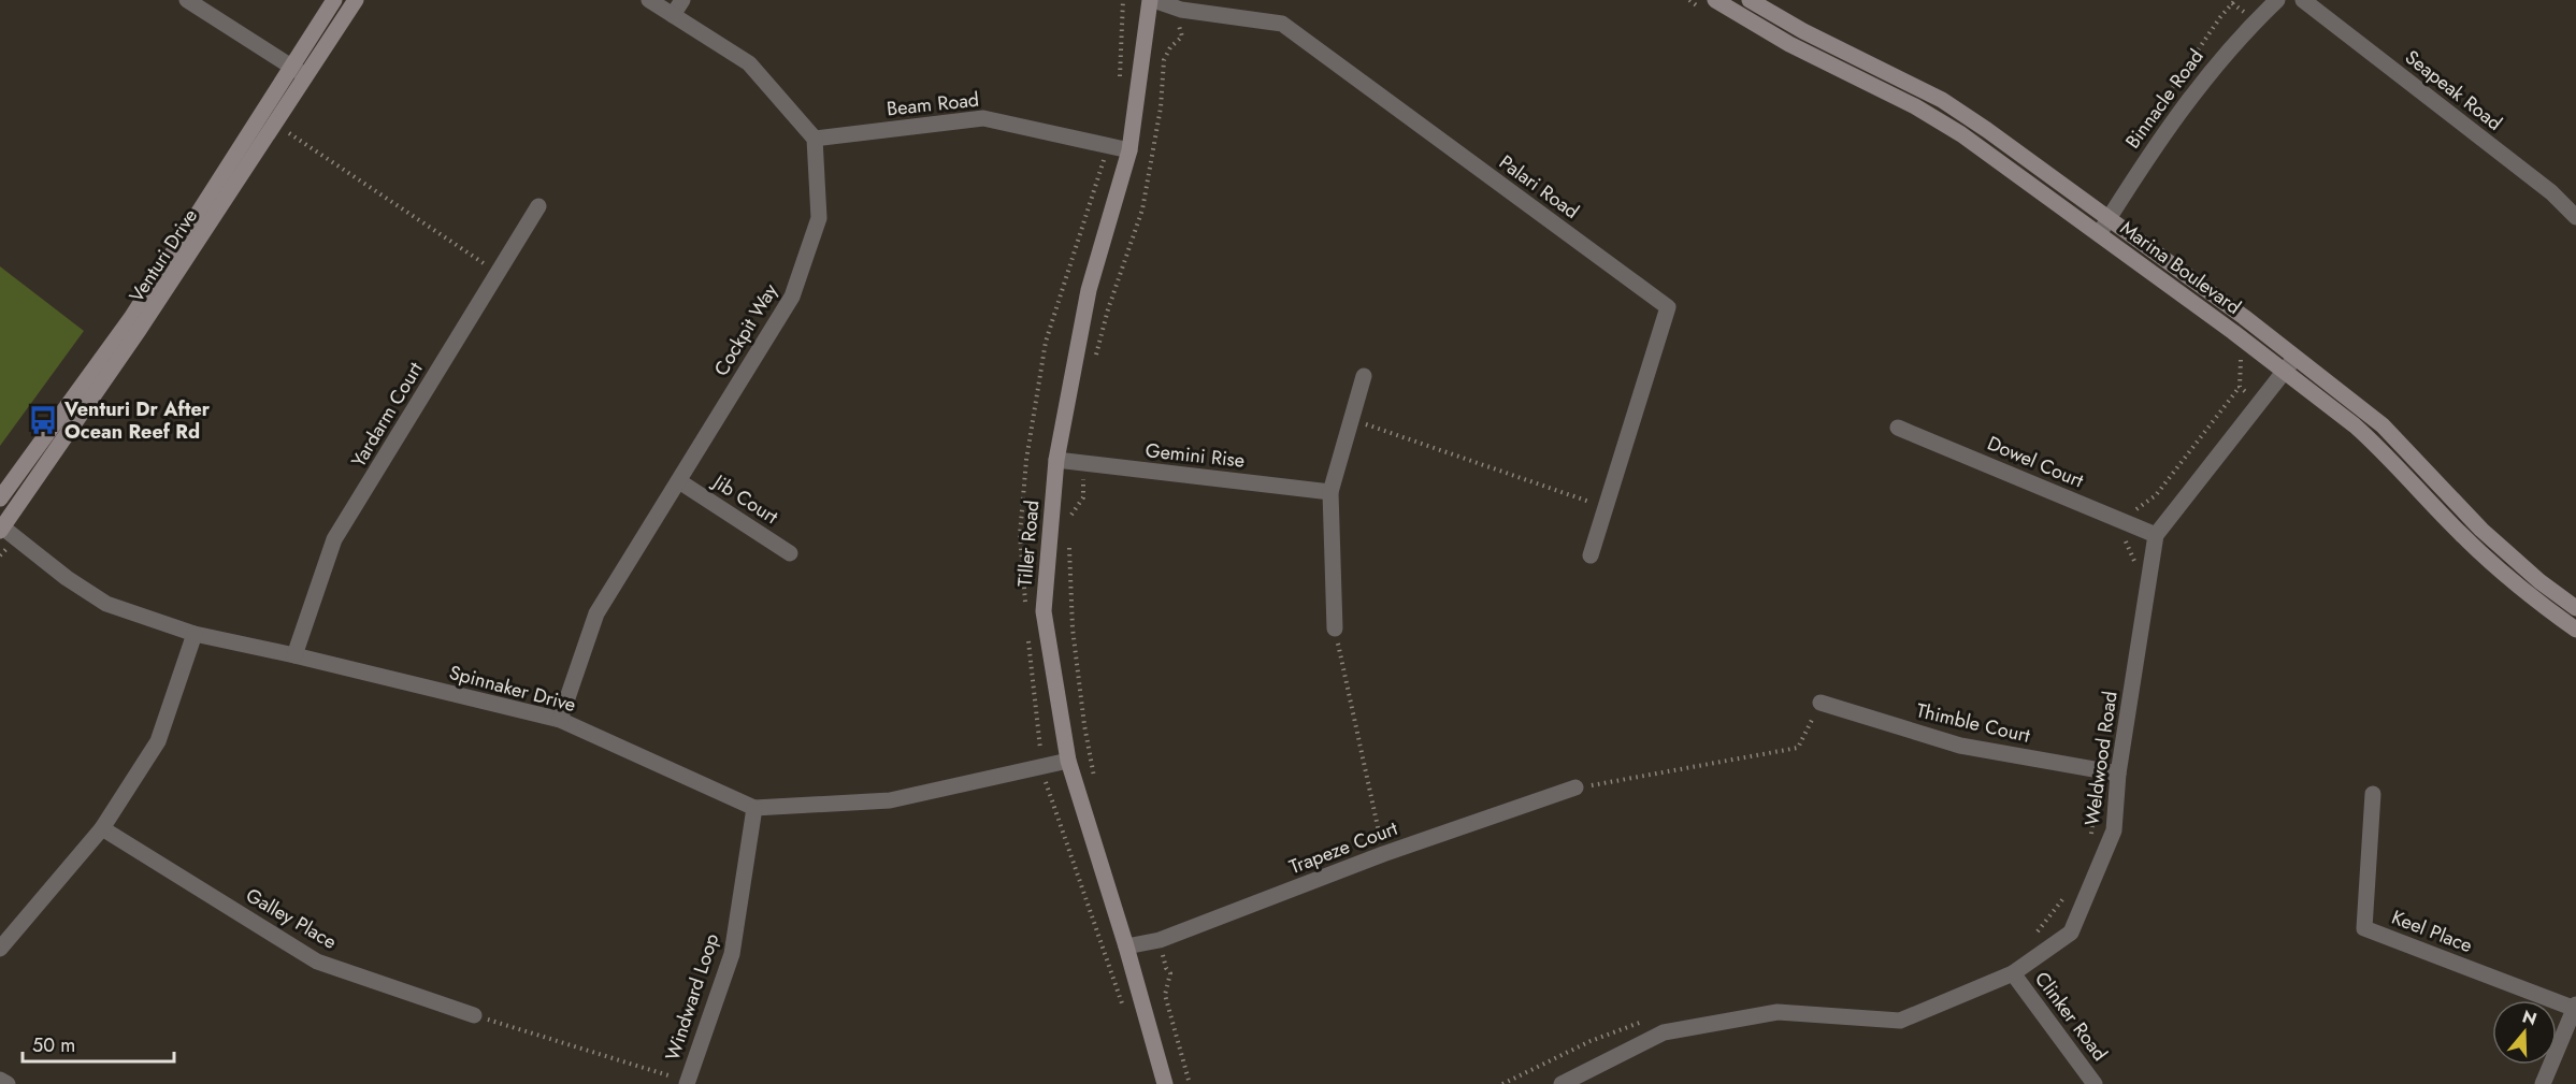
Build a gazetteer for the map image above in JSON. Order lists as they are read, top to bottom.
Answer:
{
  "streets": {
    "street": [
      "Seapeak Road",
      "Binnacle Road",
      "Beam Road",
      "Palari Road",
      "Venturi Drive",
      "Marina Boulevard",
      "Cockpit Way",
      "Yardarm Court",
      "Gemini Rise",
      "Dowel Court",
      "Jib Court",
      "Tiller Road",
      "Spinnaker Drive",
      "Thimble Court",
      "Weldwood Road",
      "Trapeze Court",
      "Galley Place",
      "Keel Place",
      "Windward Loop",
      "Clinker Road"
    ]
  },
  "crossings": [
    ["Binnacle Road", "Marina Boulevard"],
    ["Beam Road", "Cockpit Way"],
    ["Beam Road", "Tiller Road"],
    ["Palari Road", "Tiller Road"],
    ["Venturi Drive", "Spinnaker Drive"],
    ["Marina Boulevard", "Weldwood Road"],
    ["Cockpit Way", "Jib Court"],
    ["Cockpit Way", "Spinnaker Drive"],
    ["Yardarm Court", "Spinnaker Drive"],
    ["Gemini Rise", "Tiller Road"],
    ["Dowel Court", "Weldwood Road"],
    ["Tiller Road", "Spinnaker Drive"],
    ["Tiller Road", "Trapeze Court"],
    ["Spinnaker Drive", "Windward Loop"],
    ["Thimble Court", "Weldwood Road"],
    ["Weldwood Road", "Clinker Road"]
  ],
  "places": {
    "bus stop": ["Venturi Dr After Ocean Reef Rd"]
  },
  "scale_bar": "50 m",
  "north": "top"
}
